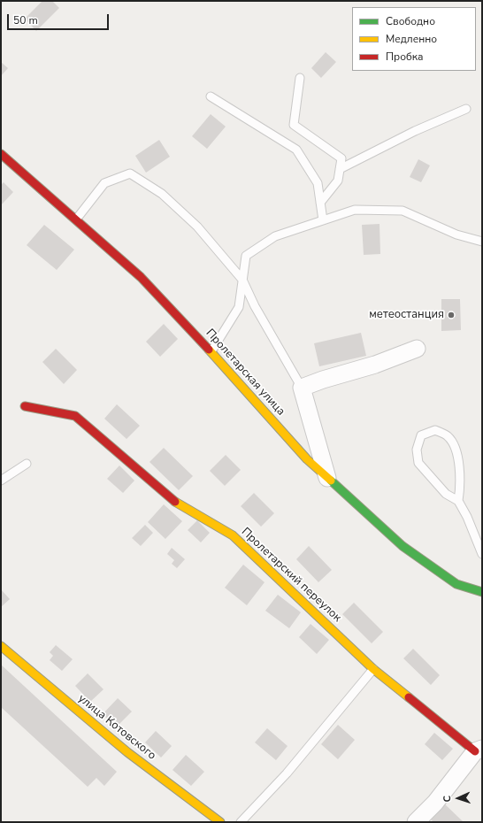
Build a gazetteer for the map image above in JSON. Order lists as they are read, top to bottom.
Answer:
{
  "streets": {
    "street": ["Пролетарская улица", "Пролетарский переулок", "улица Котовского"]
  },
  "places": ["метеостанция"],
  "legend": ["Свободно", "Медленно", "Пробка"],
  "scale_bar": "50 m",
  "north": "left"
}
